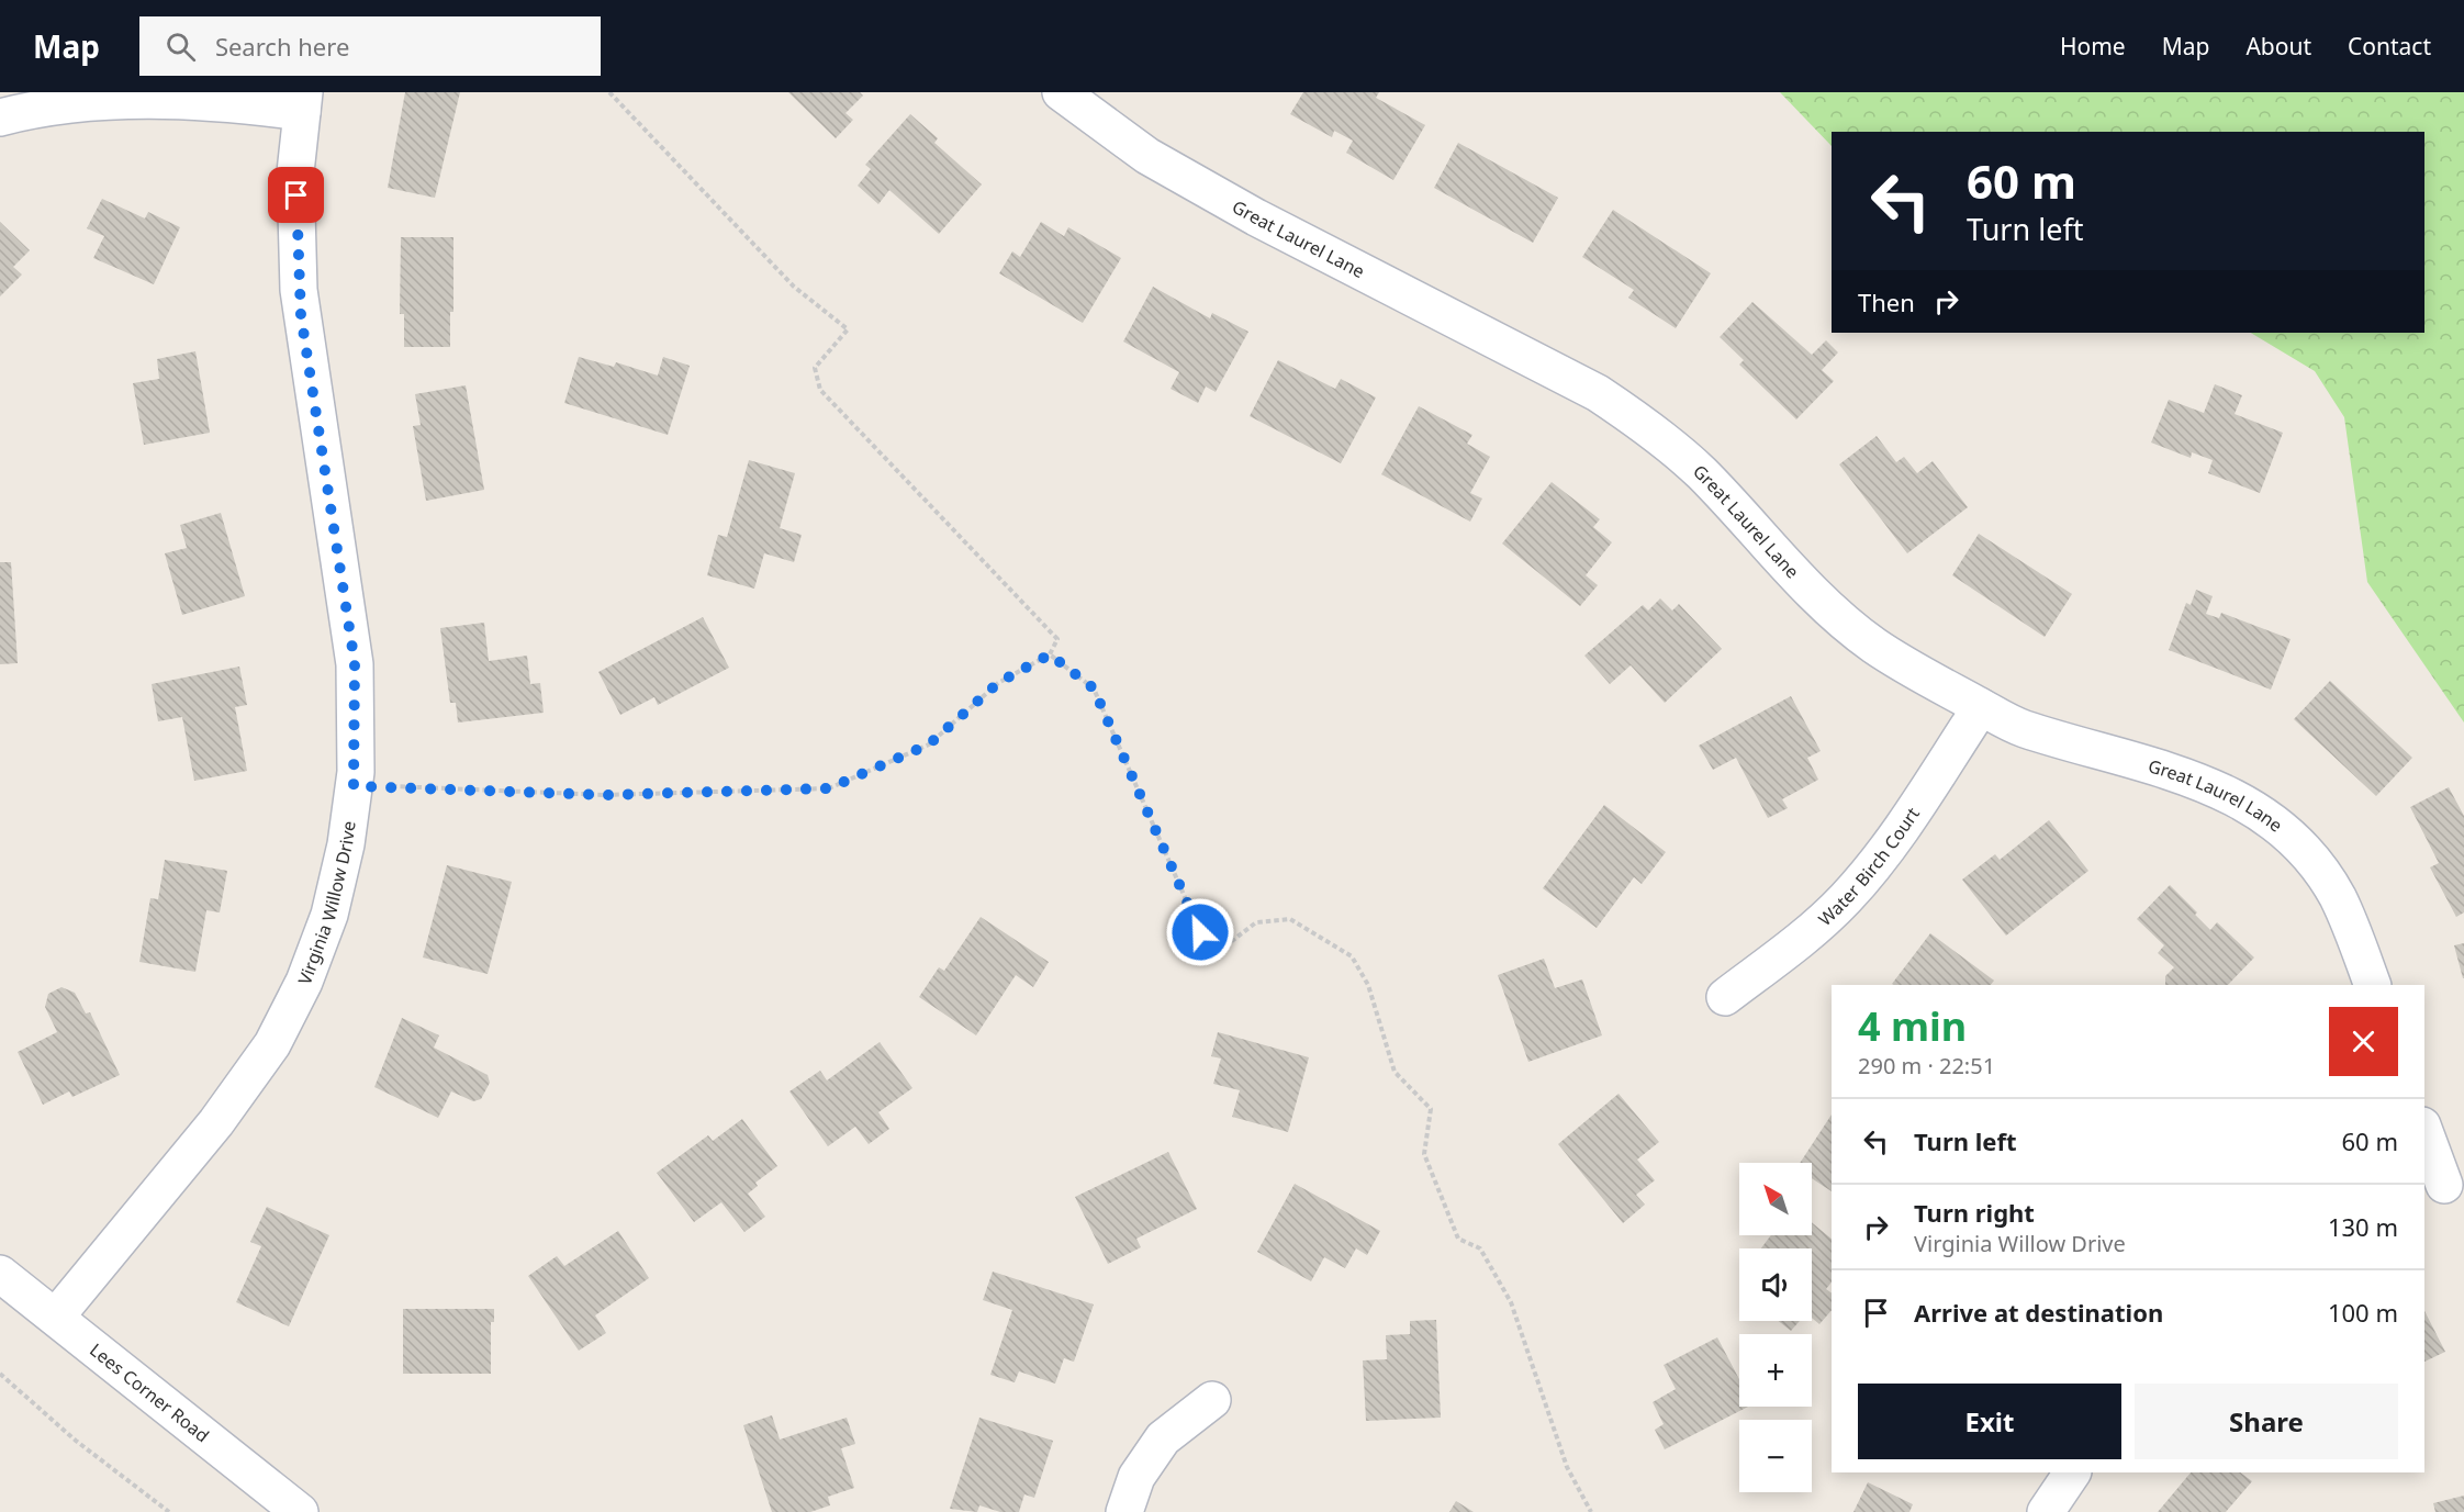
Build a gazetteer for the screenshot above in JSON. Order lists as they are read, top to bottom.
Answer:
{
  "streets": {
    "street": [
      "Great Laurel Lane",
      "Water Birch Court",
      "Virginia Willow Drive",
      "Lees Corner Road"
    ]
  },
  "crossings": [
    ["Great Laurel Lane", "Water Birch Court"],
    ["Virginia Willow Drive", "Lees Corner Road"]
  ],
  "north": "top left",
  "page": {
    "header": "Map",
    "search": "Search here",
    "nav": [
      "Home",
      "Map",
      "About",
      "Contact"
    ],
    "turn": ["60 m", "Turn left"],
    "then": "Then",
    "heading": ["4 min", "290 m · 22:51"],
    "list": [
      {
        "name": "Turn left",
        "value": "60 m"
      },
      {
        "name": "Turn right",
        "note": "Virginia Willow Drive",
        "value": "130 m"
      },
      {
        "name": "Arrive at destination",
        "value": "100 m"
      }
    ],
    "map_buttons": ["+", "−"],
    "buttons": ["Exit", "Share"]
  }
}
